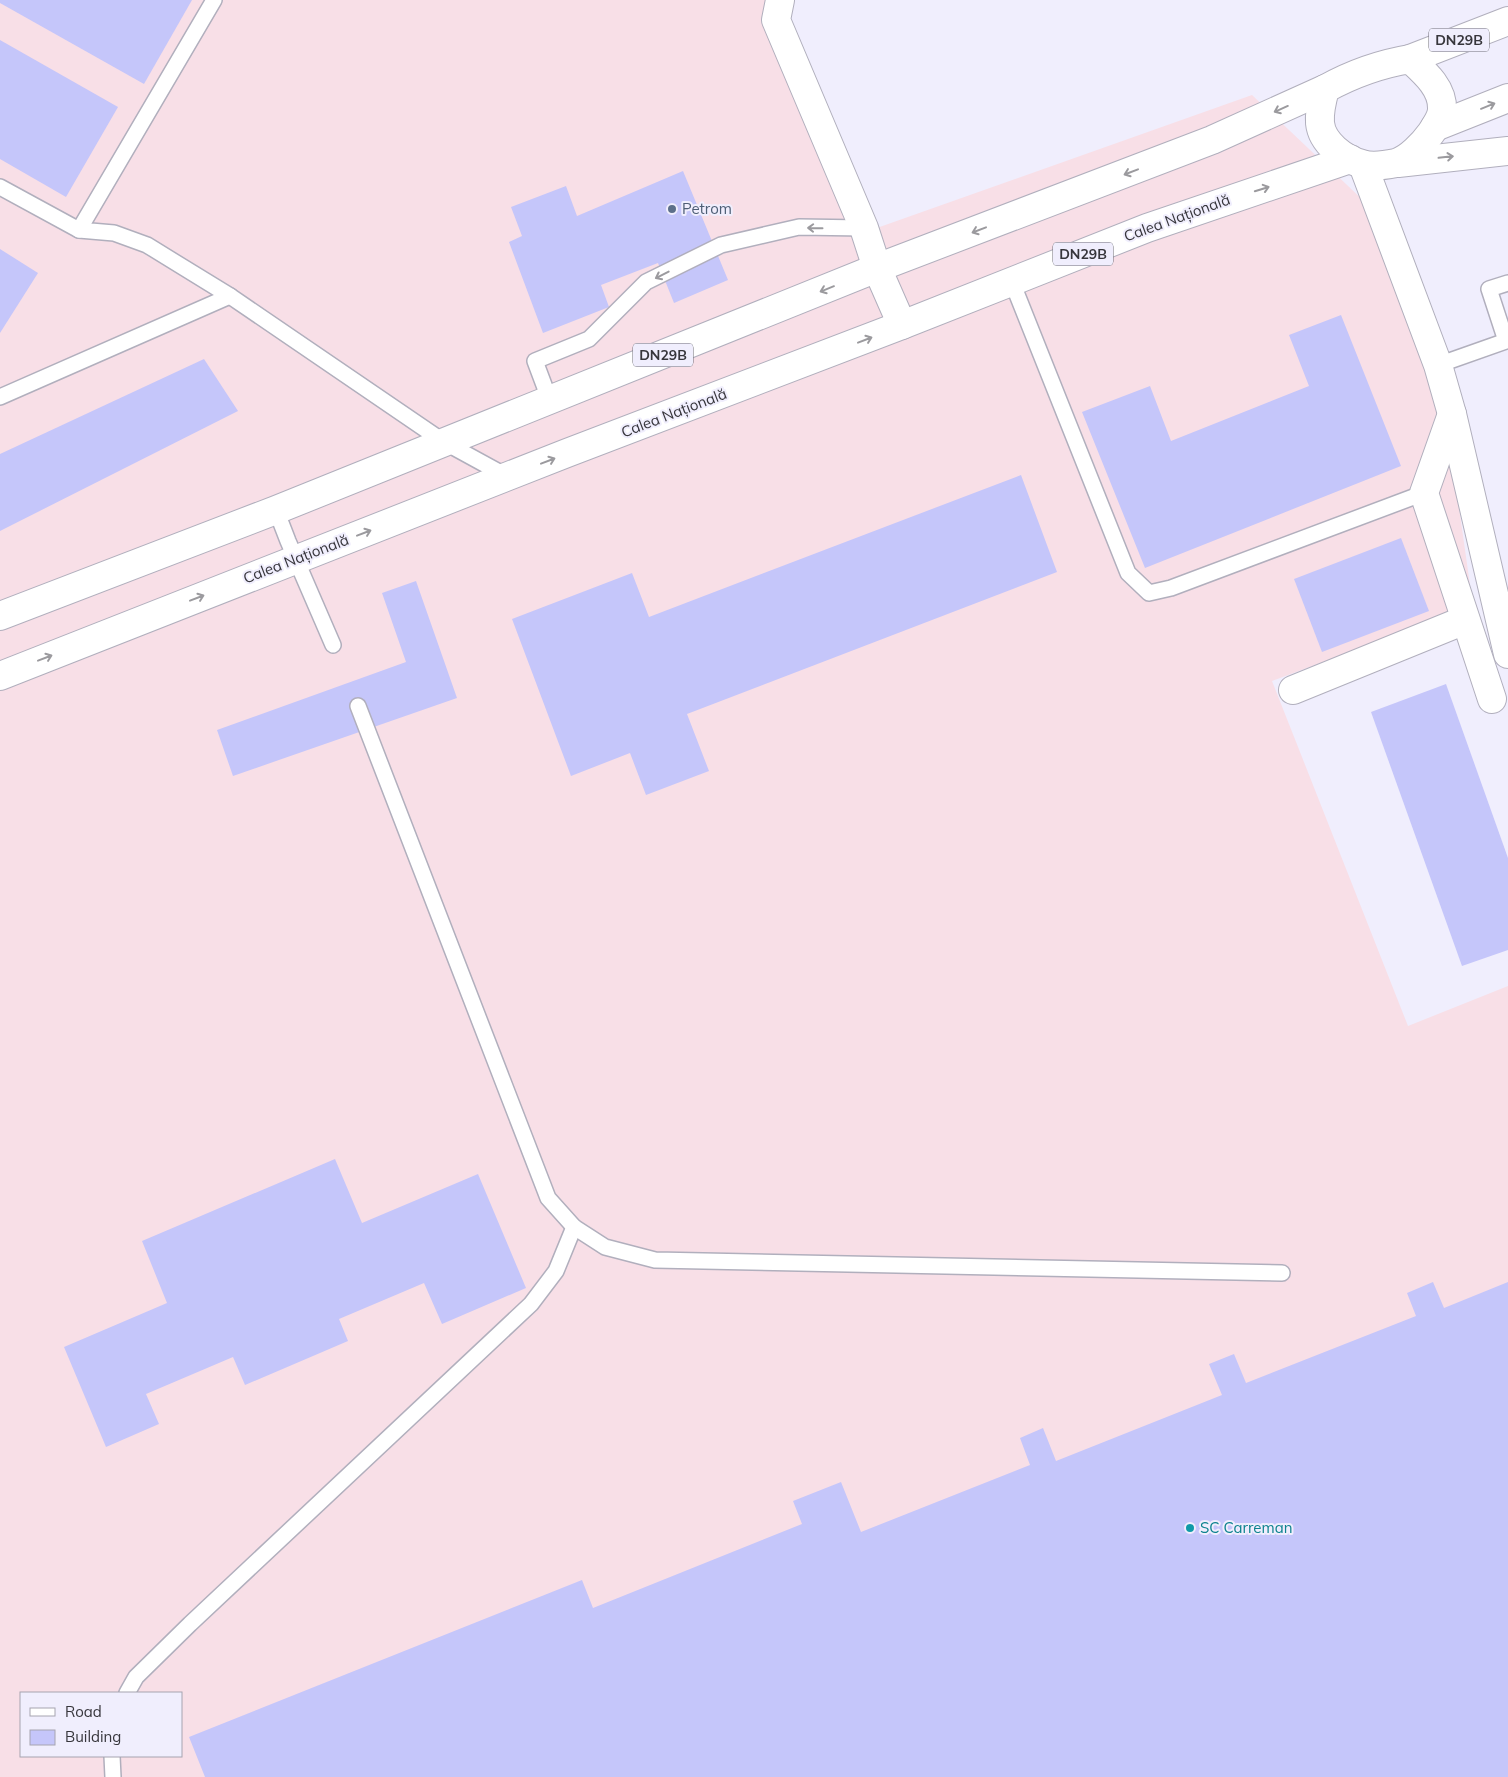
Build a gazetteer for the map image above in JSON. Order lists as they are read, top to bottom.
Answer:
{
  "streets": {
    "main road": ["DN29B", "Calea Națională"]
  },
  "crossings": [
    ["DN29B", "Calea Națională"]
  ],
  "places": ["Petrom", "SC Carreman"],
  "legend": ["Road", "Building"]
}
